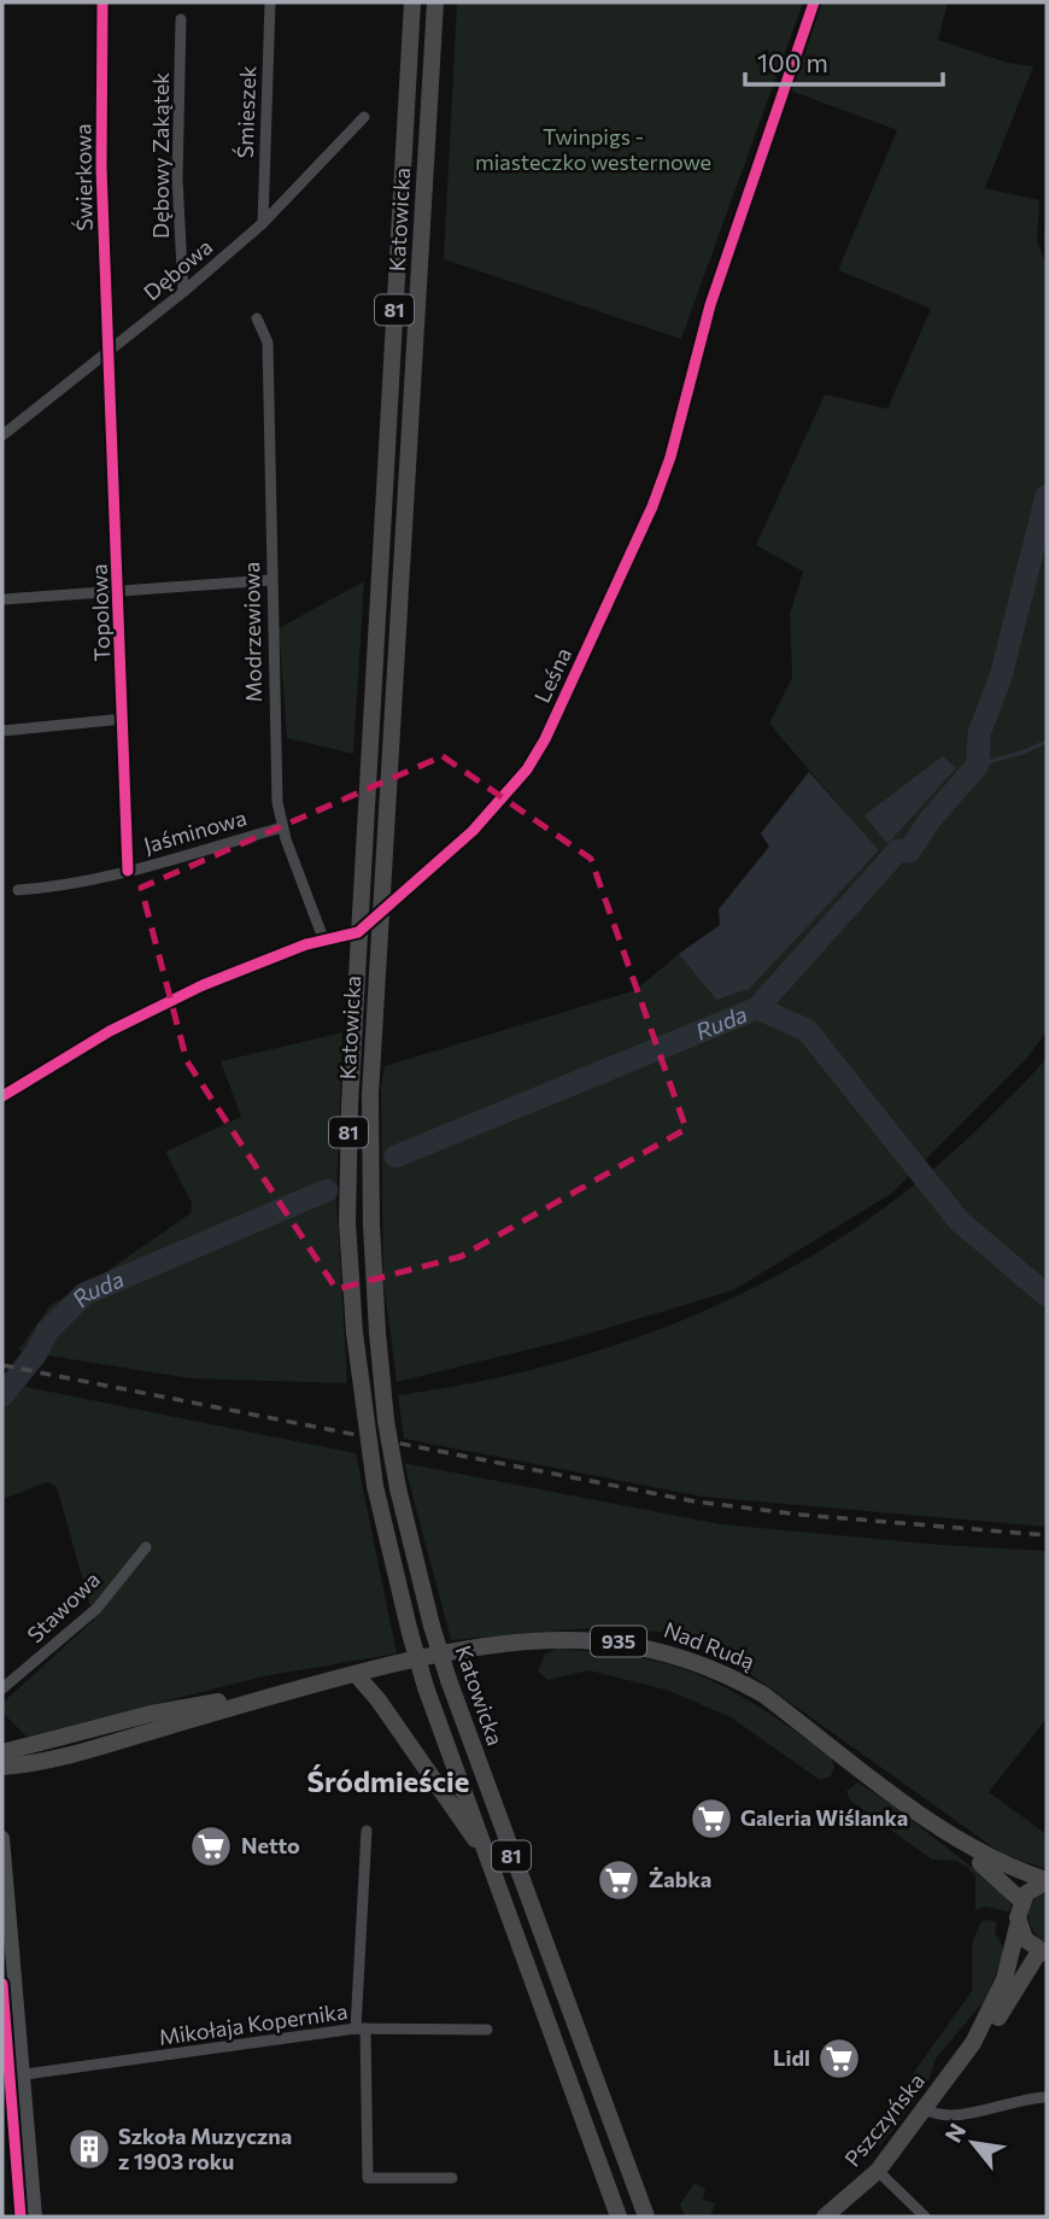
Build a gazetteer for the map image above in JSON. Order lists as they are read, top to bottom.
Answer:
{
  "streets": {
    "main road": [
      "Katowicka",
      "81",
      "935",
      "Nad Rudą",
      "Pszczyńska"
    ],
    "street": [
      "Śmieszek",
      "Dębowy Zakątek",
      "Świerkowa",
      "Dębowa",
      "Topolowa",
      "Modrzewiowa",
      "Leśna",
      "Jaśminowa",
      "Stawowa",
      "Mikołaja Kopernika"
    ]
  },
  "crossings": [
    ["Śmieszek", "Dębowa"],
    ["Dębowy Zakątek", "Dębowa"],
    ["Świerkowa", "Dębowa"],
    ["Świerkowa", "Topolowa"],
    ["Katowicka", "Leśna"],
    ["Dębowa", "Topolowa"],
    ["Topolowa", "Jaśminowa"],
    ["Modrzewiowa", "Jaśminowa"],
    ["935", "Nad Rudą"],
    ["935", "Pszczyńska"],
    ["Nad Rudą", "Pszczyńska"]
  ],
  "districts": ["Śródmieście"],
  "water": ["Ruda"],
  "parks": ["Twinpigs - miasteczko westernowe"],
  "places": {
    "supermarket": [
      "Galeria Wiślanka",
      "Netto",
      "Żabka",
      "Lidl"
    ],
    "building": ["Szkoła Muzyczna z 1903 roku"]
  },
  "scale_bar": "100 m",
  "north": "top left"
}
